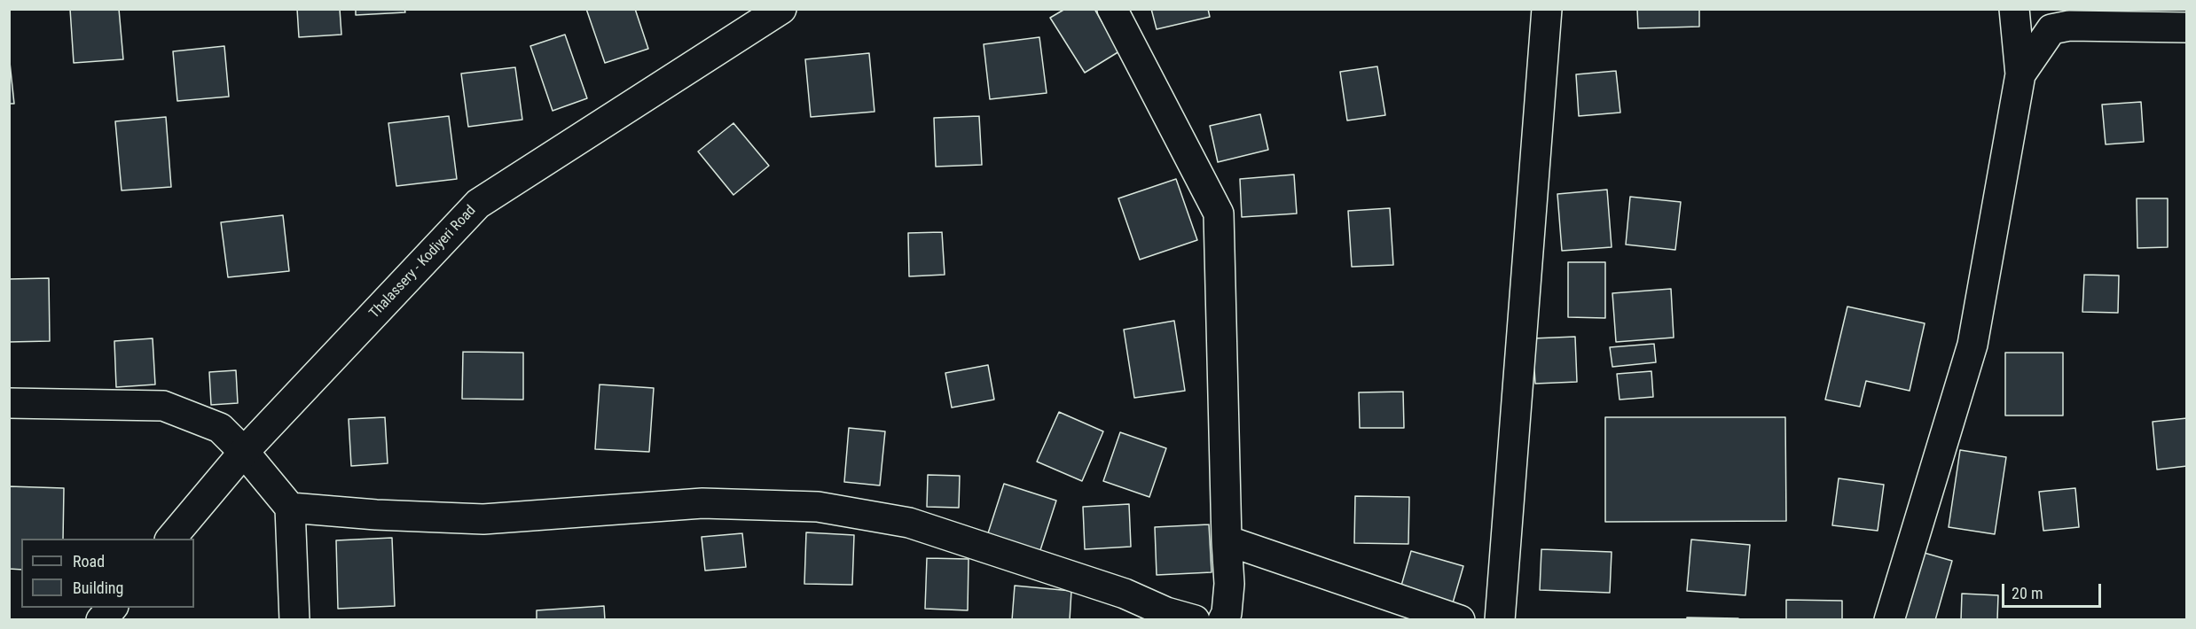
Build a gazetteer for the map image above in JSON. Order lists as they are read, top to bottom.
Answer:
{
  "streets": {
    "street": ["Thalassery - Kodiyeri Road"]
  },
  "legend": ["Road", "Building"],
  "scale_bar": "20 m"
}
